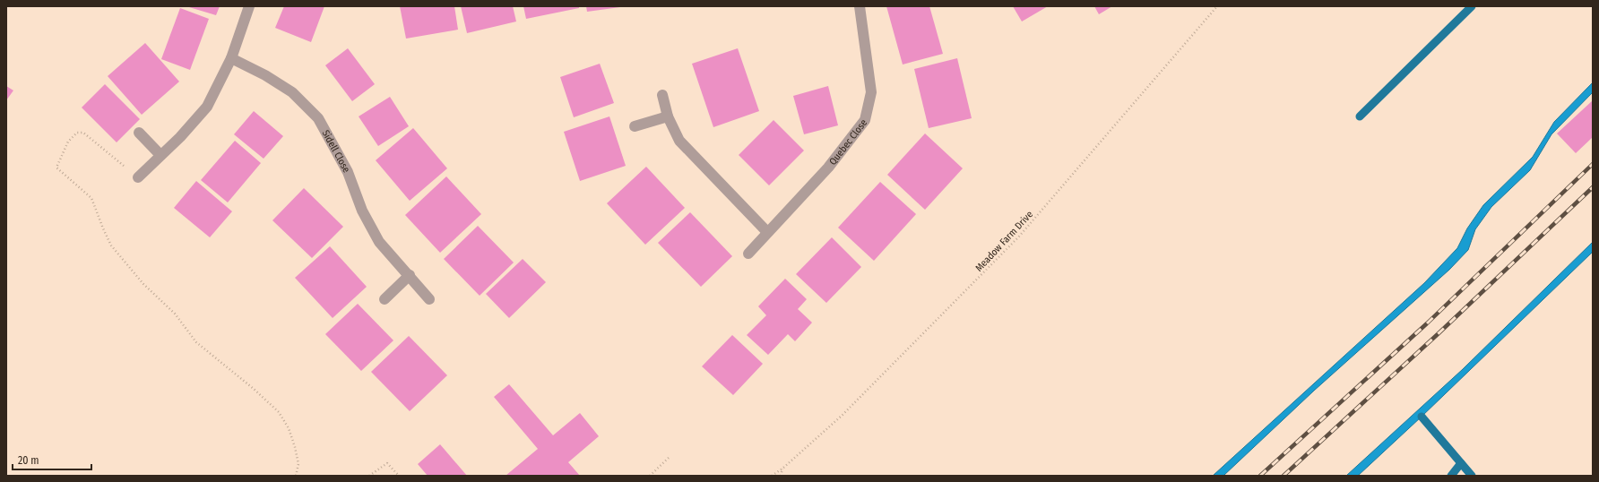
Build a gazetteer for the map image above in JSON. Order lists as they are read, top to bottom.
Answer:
{
  "streets": {
    "street": ["Quebec Close", "Sidell Close"],
    "path": ["Meadow Farm Drive"]
  },
  "scale_bar": "20 m"
}
